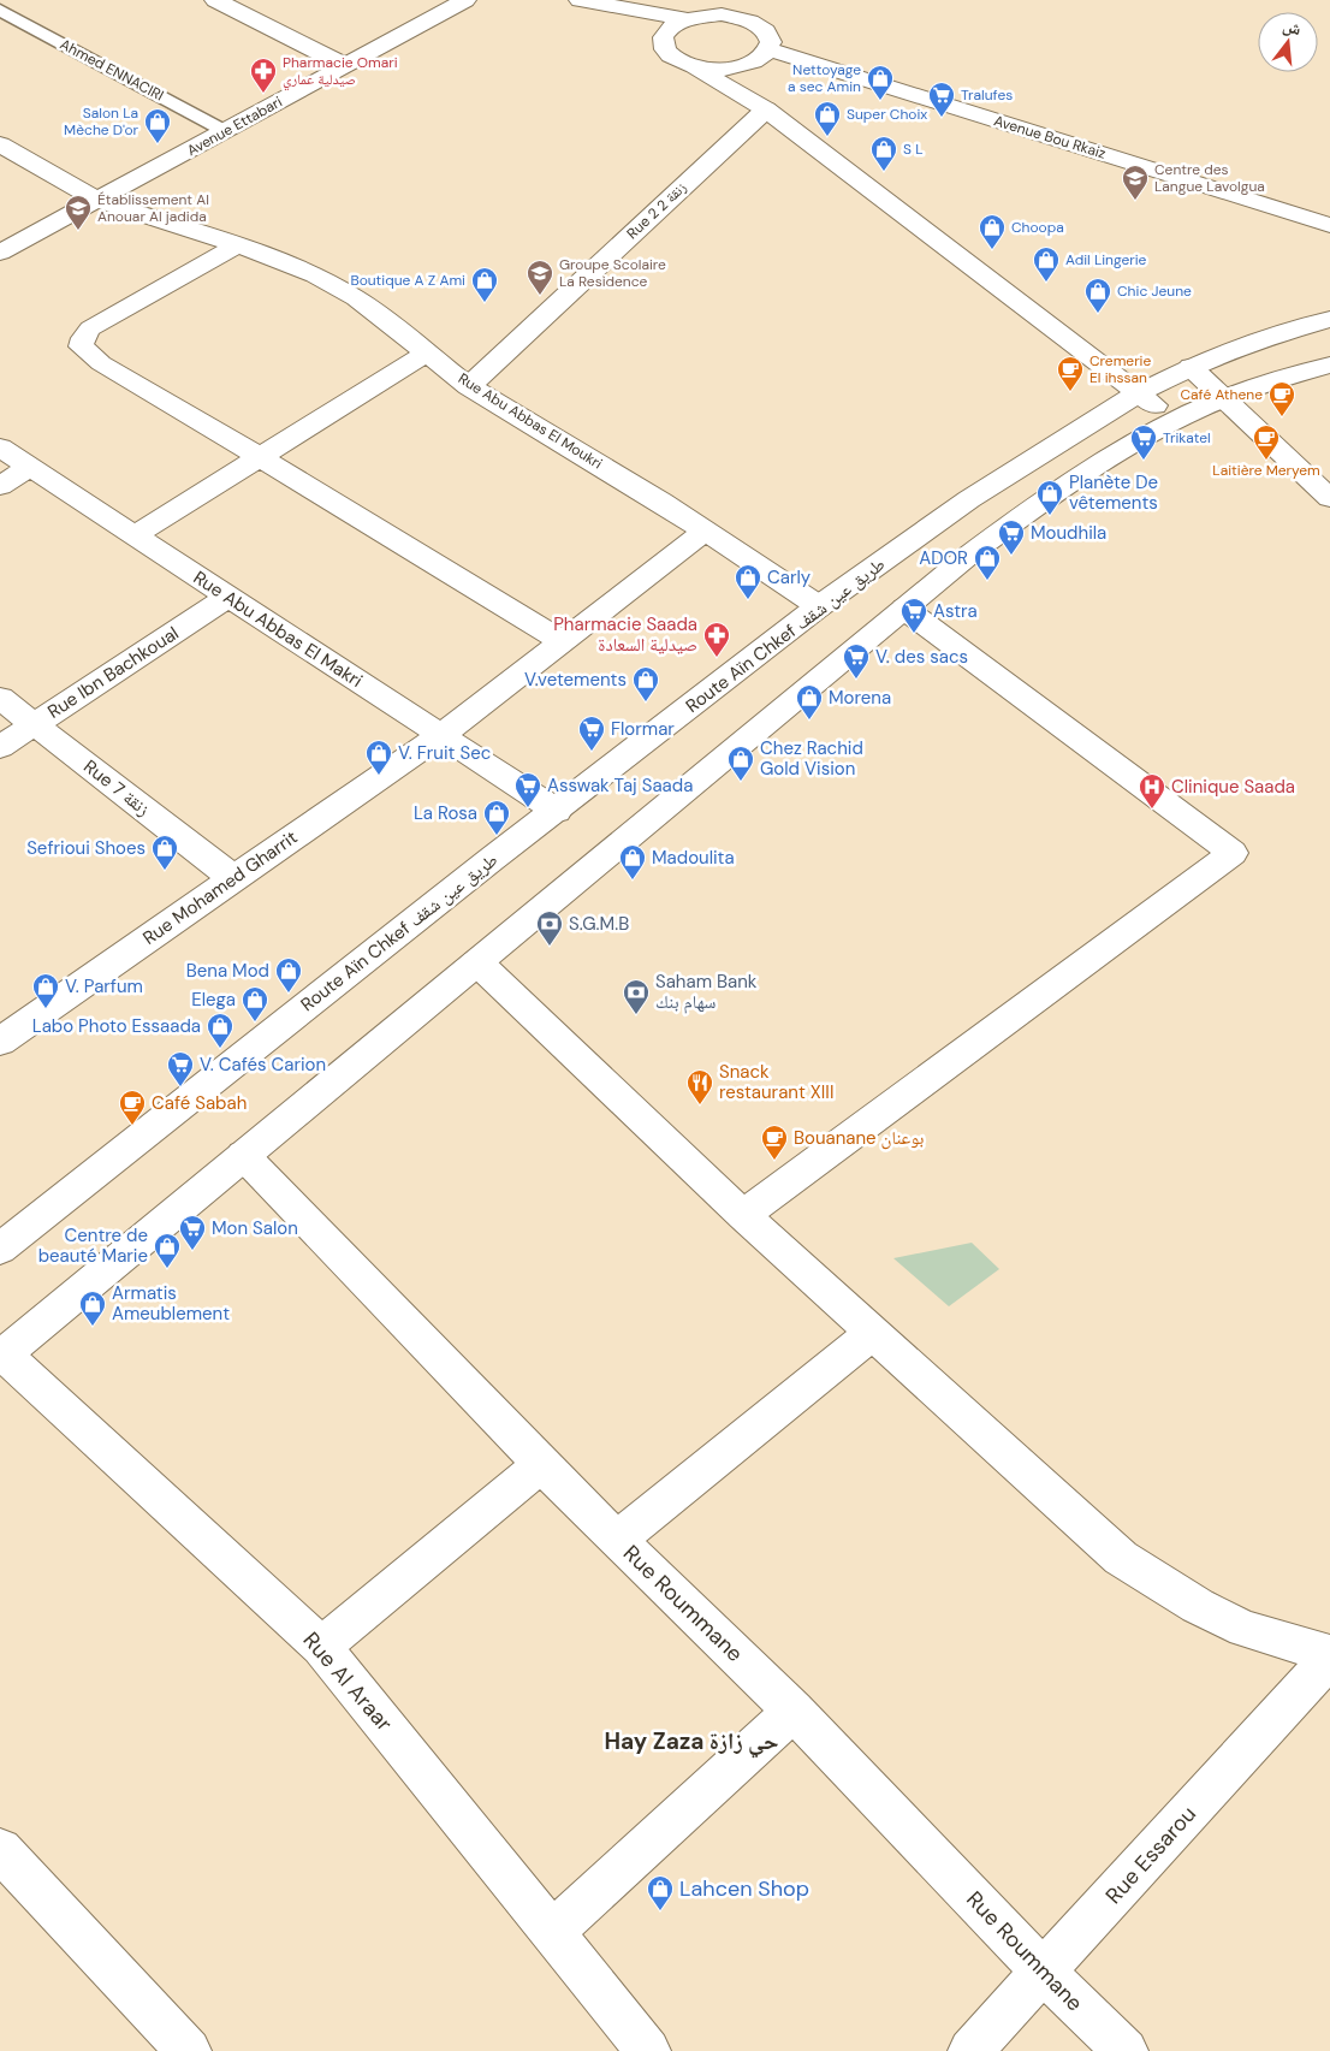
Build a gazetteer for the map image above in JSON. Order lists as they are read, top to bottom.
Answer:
{
  "streets": {
    "street": [
      "Avenue Ettabari",
      "Avenue Bou Rkaiz",
      "Rue 2 زنقة 2",
      "Rue Abu Abbas El Moukri",
      "Rue Abu Abbas El Makri",
      "Route Aïn Chkef طريق عين شقف",
      "Rue Ibn Bachkoual",
      "Rue 7 زنقة",
      "Rue Mohamed Gharrit",
      "Rue Roummane",
      "Rue Al Araar",
      "Rue Essarou"
    ],
    "lane": ["Ahmed ENNACIRI"]
  },
  "crossings": [
    ["Ahmed ENNACIRI", "Avenue Ettabari"],
    ["Avenue Ettabari", "Rue Abu Abbas El Moukri"],
    ["Avenue Bou Rkaiz", "Rue 2 زنقة 2"],
    ["Avenue Bou Rkaiz", "Route Aïn Chkef طريق عين شقف"],
    ["Rue 2 زنقة 2", "Rue Abu Abbas El Moukri"],
    ["Rue Abu Abbas El Moukri", "Route Aïn Chkef طريق عين شقف"],
    ["Rue Abu Abbas El Moukri", "Rue Mohamed Gharrit"],
    ["Rue Abu Abbas El Makri", "Route Aïn Chkef طريق عين شقف"],
    ["Rue Abu Abbas El Makri", "Rue Ibn Bachkoual"],
    ["Rue Abu Abbas El Makri", "Rue Mohamed Gharrit"],
    ["Rue Ibn Bachkoual", "Rue 7 زنقة"],
    ["Rue 7 زنقة", "Rue Mohamed Gharrit"],
    ["Rue Roummane", "Rue Essarou"]
  ],
  "districts": ["Hay Zaza حي زازة"],
  "places": {
    "pharmacy": ["Pharmacie Omari صيدلية عماري", "Pharmacie Saada صيدلية السعادة"],
    "shop": [
      "Nettoyage a sec Amin",
      "Super Choix",
      "Salon La Mèche D'or",
      "S L",
      "Choopa",
      "Adil Lingerie",
      "Boutique A Z Ami",
      "Chic Jeune",
      "Planète De vêtements",
      "ADOR",
      "Carly",
      "V.vetements",
      "Morena",
      "V. Fruit Sec",
      "Chez Rachid Gold Vision",
      "La Rosa",
      "Sefrioui Shoes",
      "Madoulita",
      "Bena Mod",
      "V. Parfum",
      "Elega",
      "Labo Photo Essaada",
      "Centre de beauté Marie",
      "Armatis Ameublement",
      "Lahcen Shop"
    ],
    "supermarket": [
      "Tralufes",
      "Trikatel",
      "Moudhila",
      "Astra",
      "V. des sacs",
      "Flormar",
      "Asswak Taj Saada",
      "V. Cafés Carion",
      "Mon Salon"
    ],
    "school or university": ["Centre des Langue Lavolgua", "Établissement Al Anouar Al jadida", "Groupe Scolaire La Residence"],
    "cafe": [
      "Cremerie El ihssan",
      "Café Athene",
      "Laitière Meryem",
      "Café Sabah",
      "Bouanane بوعنان"
    ],
    "hospital": ["Clinique Saada"],
    "bank": ["S.G.M.B", "Saham Bank سهام بنك"],
    "restaurant": ["Snack restaurant XIII"]
  },
  "north": "top"
}
